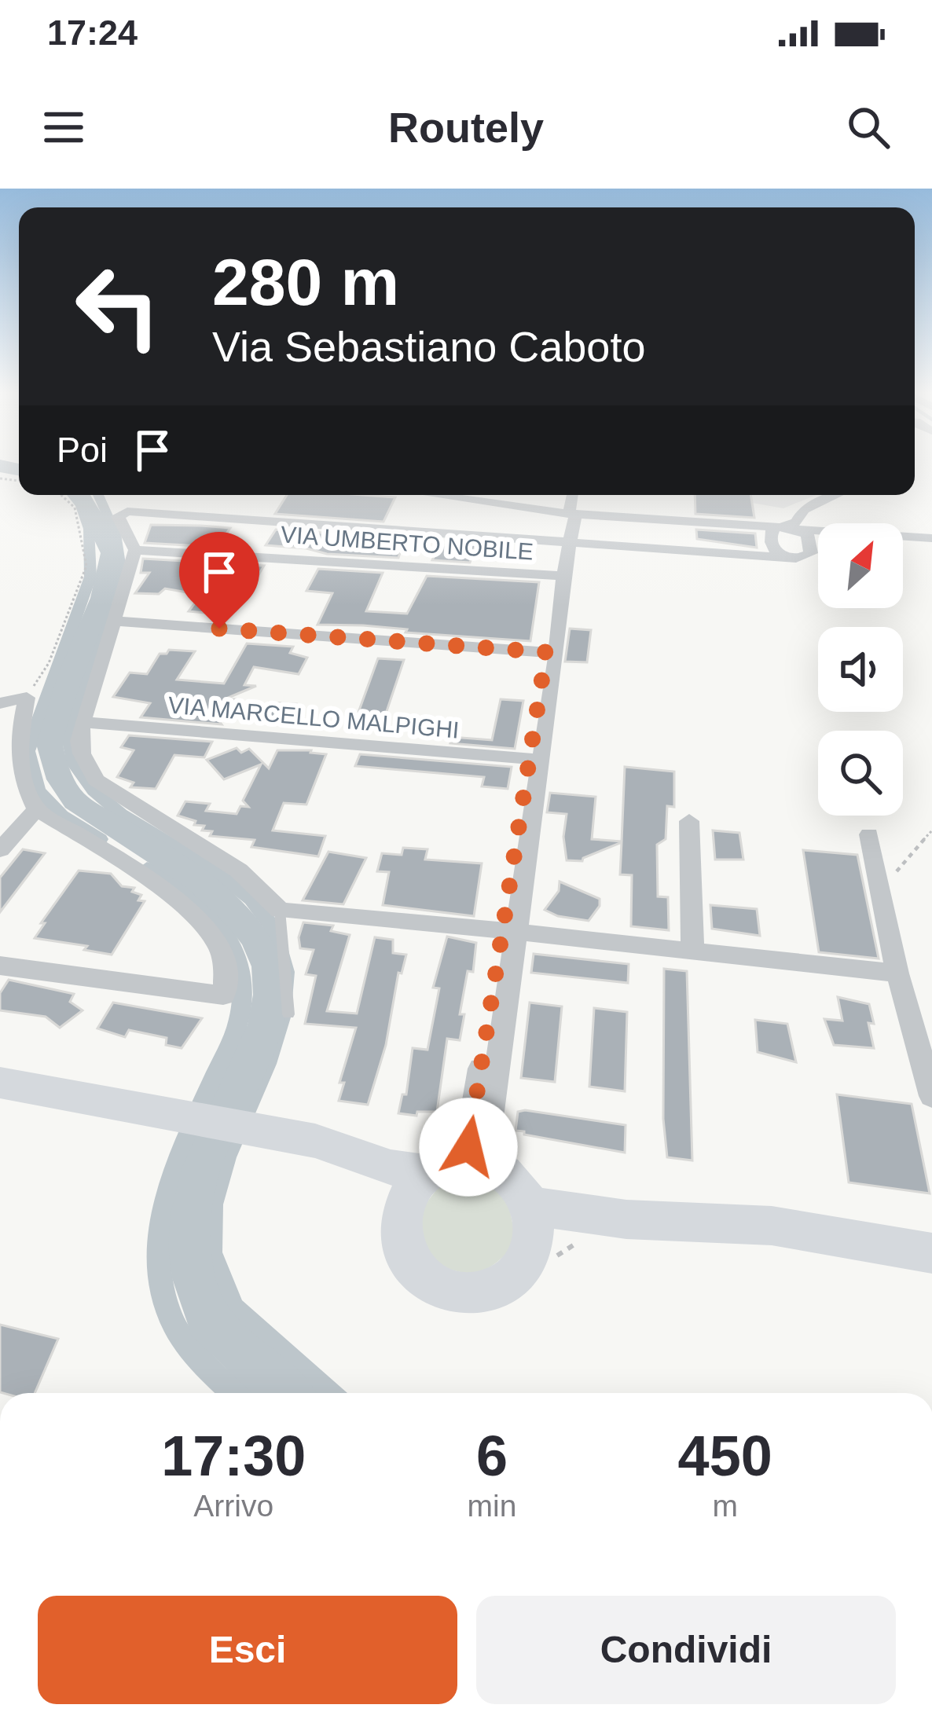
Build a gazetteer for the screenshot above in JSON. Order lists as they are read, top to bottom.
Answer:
{
  "streets": {
    "street": ["VIA UMBERTO NOBILE", "VIA MARCELLO MALPIGHI"]
  },
  "north": "top right",
  "page": {
    "status": "17:24",
    "header": "Routely",
    "turn": ["280 m", "Via Sebastiano Caboto"],
    "then": "Poi",
    "eta": [
      "17:30",
      "Arrivo",
      "6",
      "min",
      "450",
      "m"
    ],
    "buttons": ["Esci", "Condividi"]
  }
}
